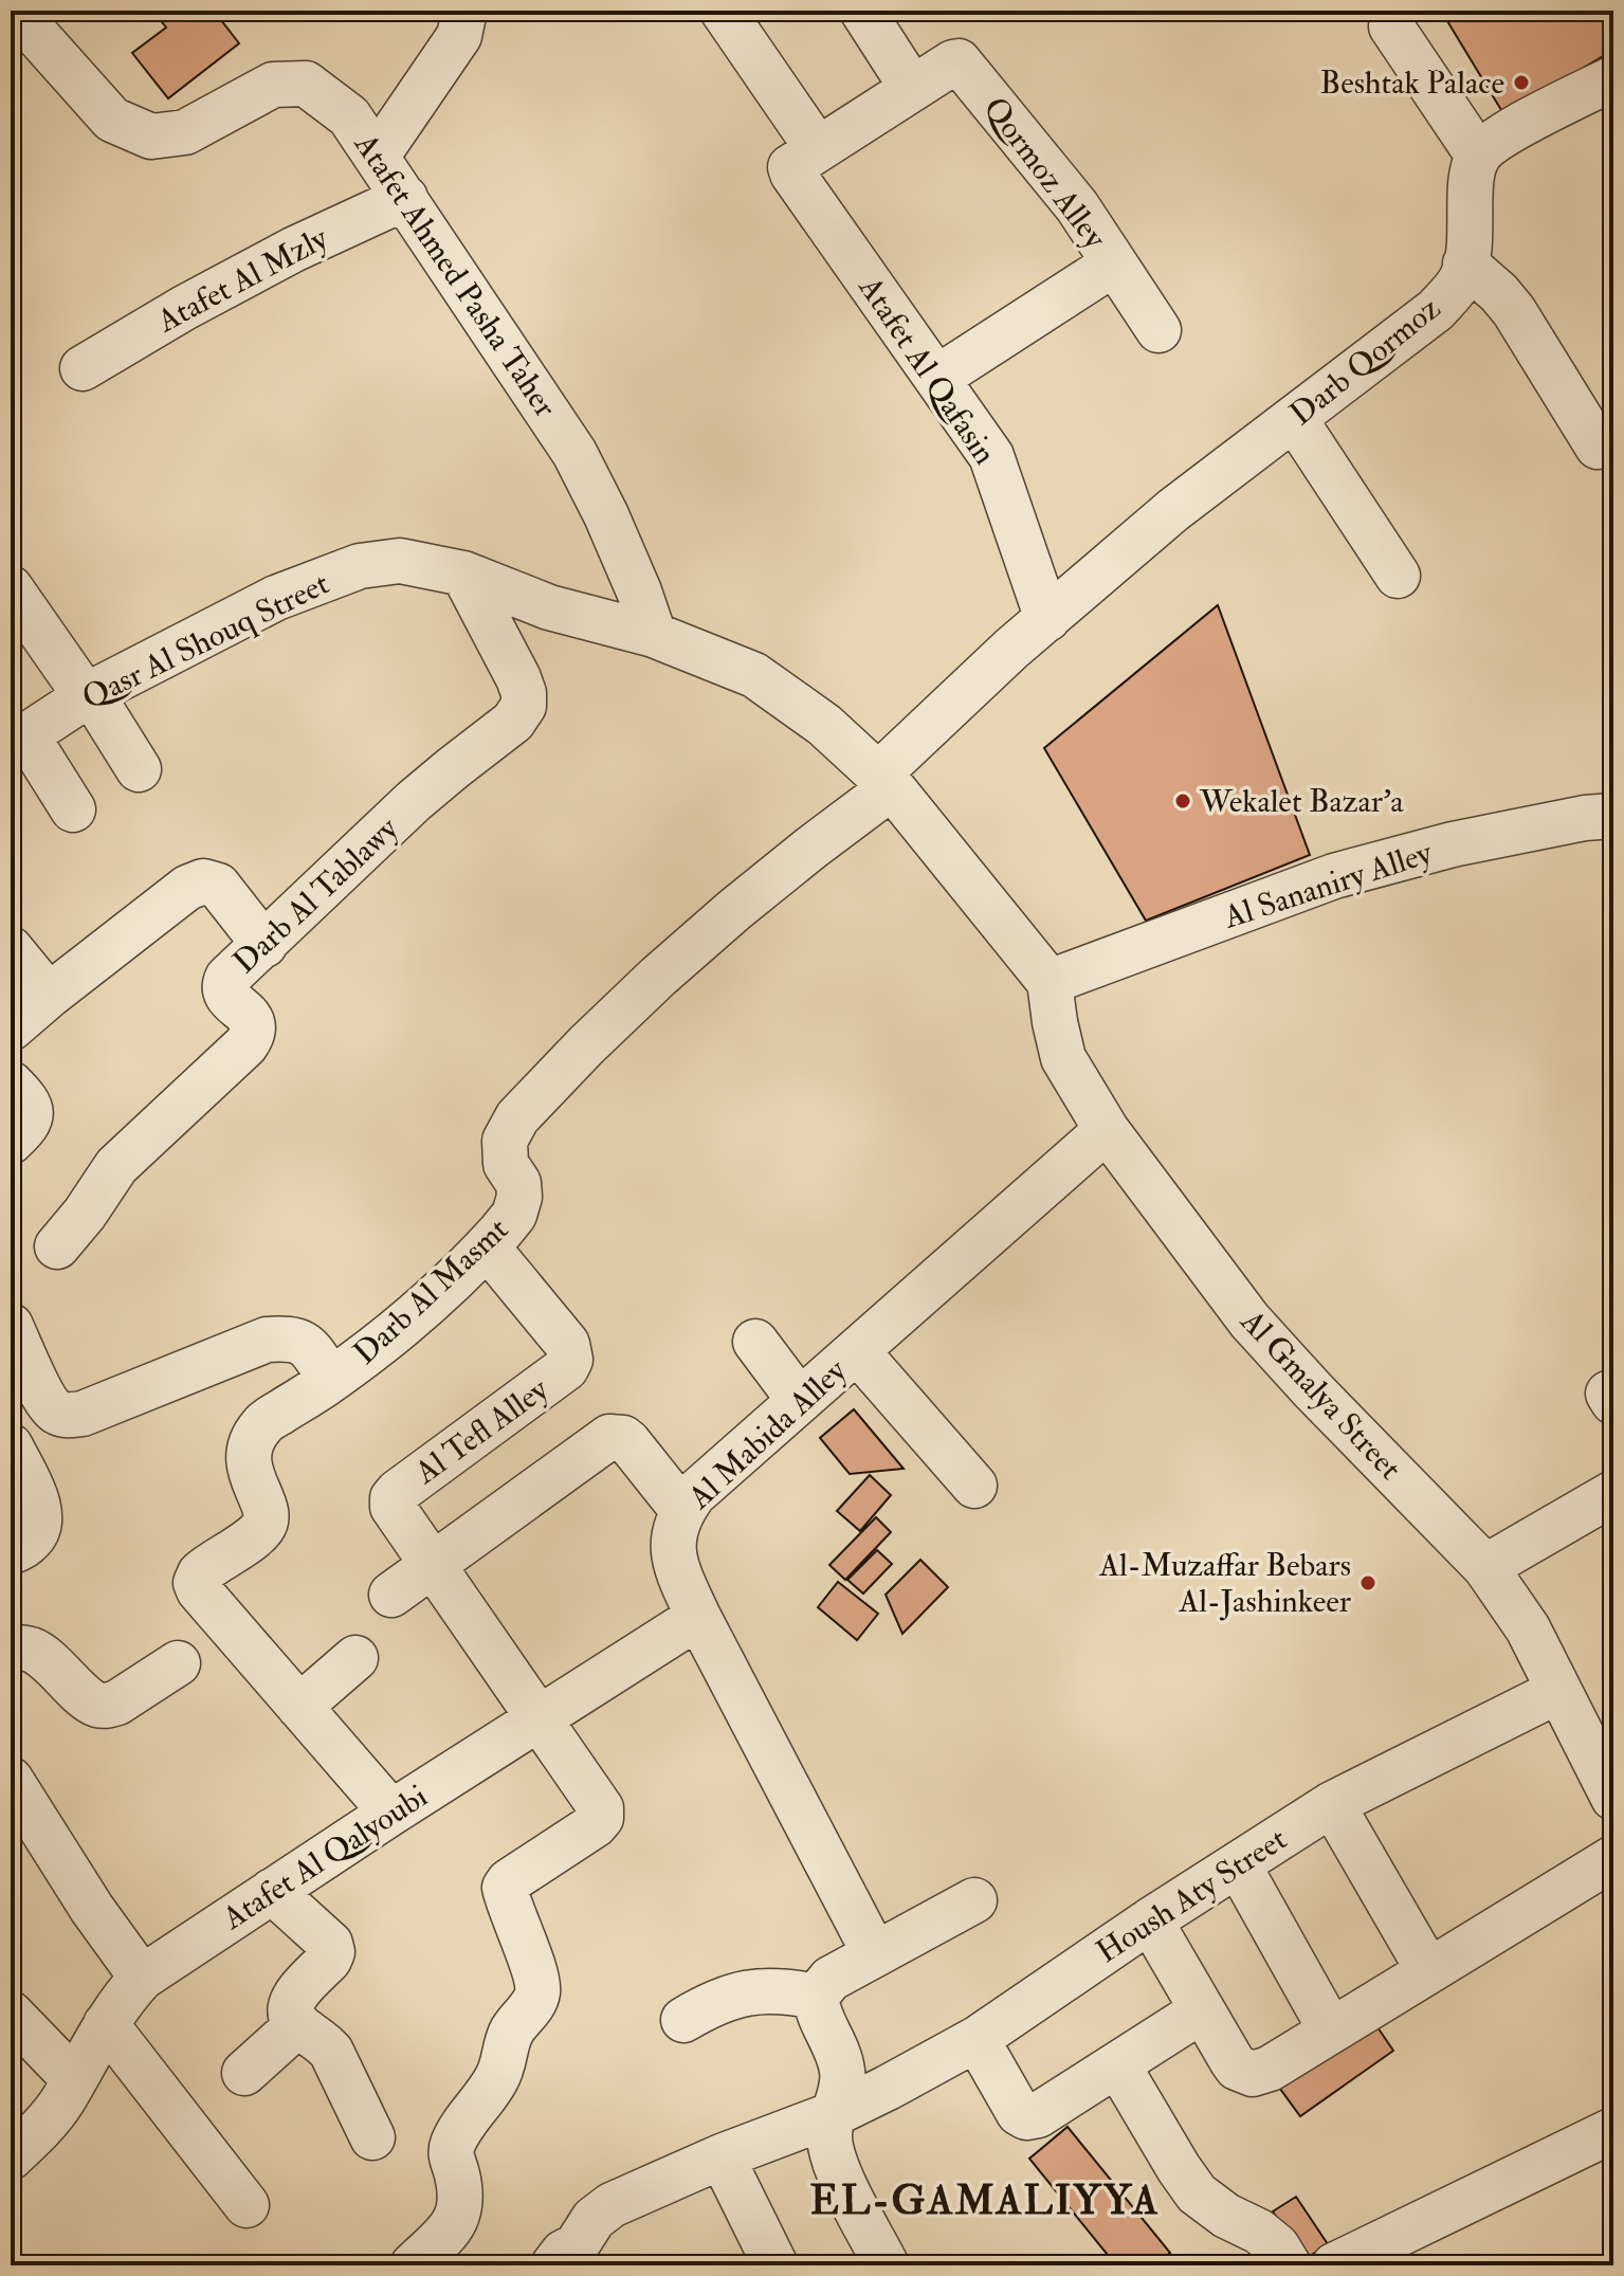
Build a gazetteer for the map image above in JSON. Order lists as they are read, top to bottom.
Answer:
{
  "streets": {
    "street": [
      "Qormoz Alley",
      "Atafet Ahmed Pasha Taher",
      "Atafet Al Mzly",
      "Darb Qormoz",
      "Atafet Al Qafasin",
      "Qasr Al Shouq Street",
      "Al Sananiry Alley",
      "Darb Al Tablawy",
      "Darb Al Masmt",
      "Al Gmalya Street",
      "Al Tefl Alley",
      "Al Mabida Alley",
      "Atafet Al Qalyoubi",
      "Housh Aty Street"
    ]
  },
  "crossings": [
    ["Atafet Ahmed Pasha Taher", "Atafet Al Mzly"],
    ["Atafet Ahmed Pasha Taher", "Qasr Al Shouq Street"],
    ["Darb Qormoz", "Atafet Al Qafasin"],
    ["Darb Qormoz", "Qasr Al Shouq Street"],
    ["Darb Qormoz", "Darb Al Masmt"],
    ["Qasr Al Shouq Street", "Al Sananiry Alley"],
    ["Qasr Al Shouq Street", "Darb Al Tablawy"],
    ["Qasr Al Shouq Street", "Darb Al Masmt"],
    ["Qasr Al Shouq Street", "Al Gmalya Street"],
    ["Al Sananiry Alley", "Al Gmalya Street"],
    ["Darb Al Masmt", "Al Tefl Alley"],
    ["Darb Al Masmt", "Atafet Al Qalyoubi"],
    ["Al Gmalya Street", "Al Mabida Alley"],
    ["Al Gmalya Street", "Housh Aty Street"],
    ["Al Mabida Alley", "Atafet Al Qalyoubi"]
  ],
  "districts": ["EL-GAMALIYYA"],
  "places": ["Beshtak Palace", "Wekalet Bazar'a", "Al-Muzaffar Bebars Al-Jashinkeer"]
}
